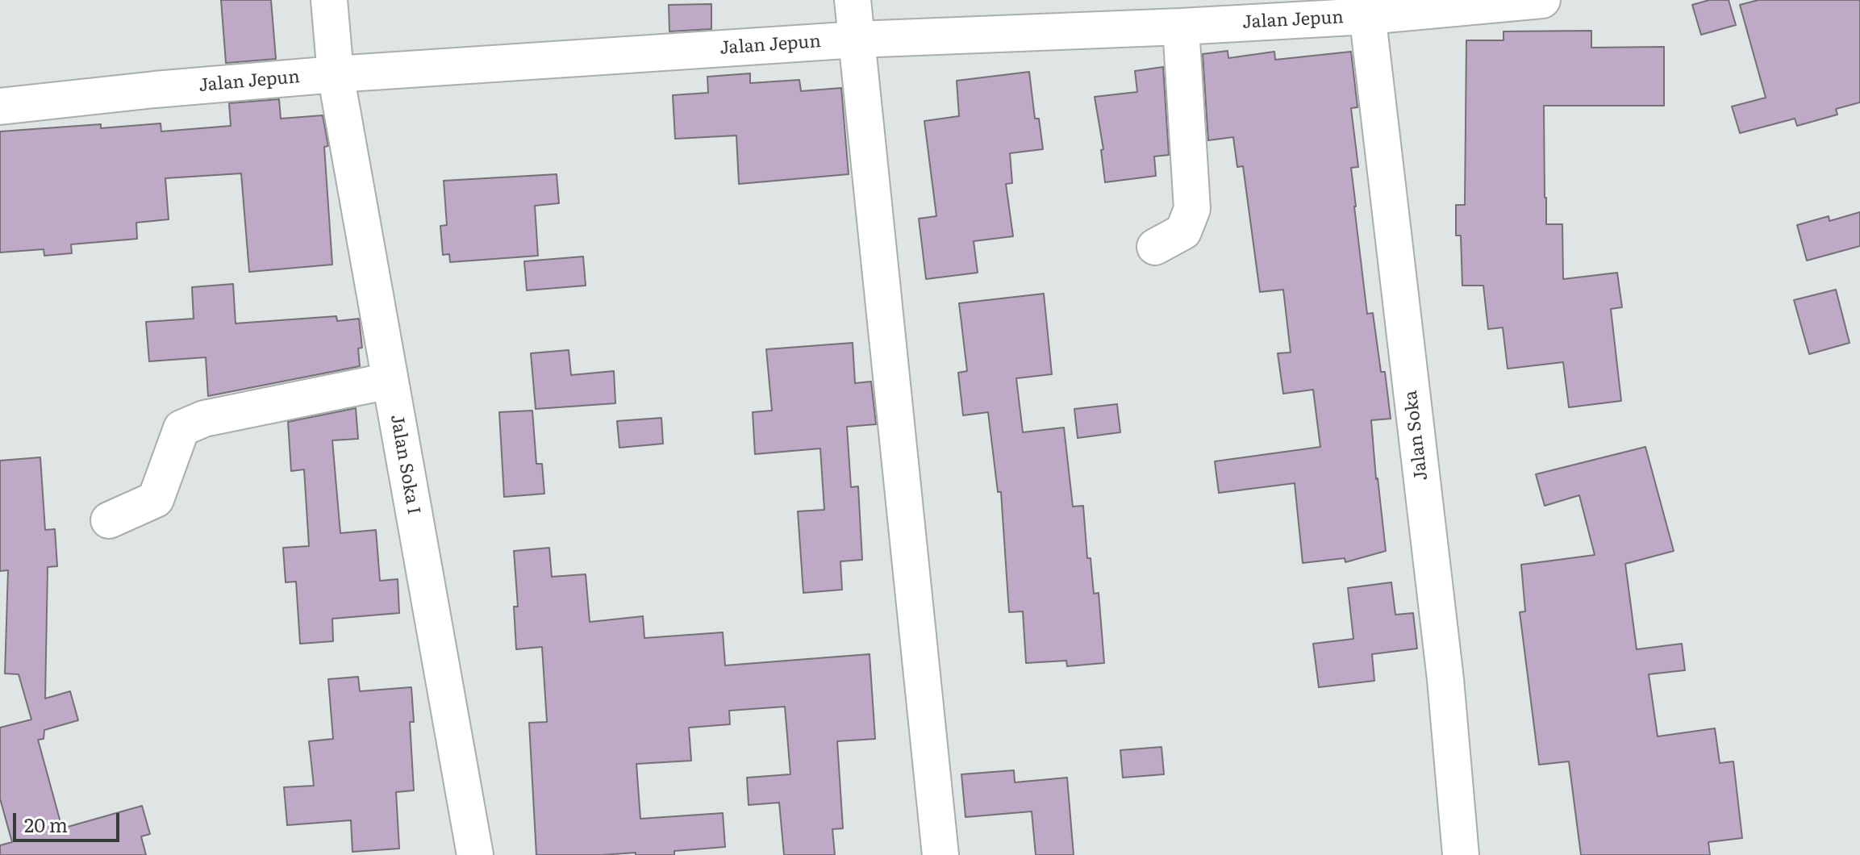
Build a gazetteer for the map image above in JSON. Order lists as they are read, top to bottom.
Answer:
{
  "streets": {
    "street": ["Jalan Jepun", "Jalan Soka", "Jalan Soka I"]
  },
  "crossings": [
    ["Jalan Jepun", "Jalan Soka"],
    ["Jalan Jepun", "Jalan Soka I"]
  ],
  "scale_bar": "20 m"
}
